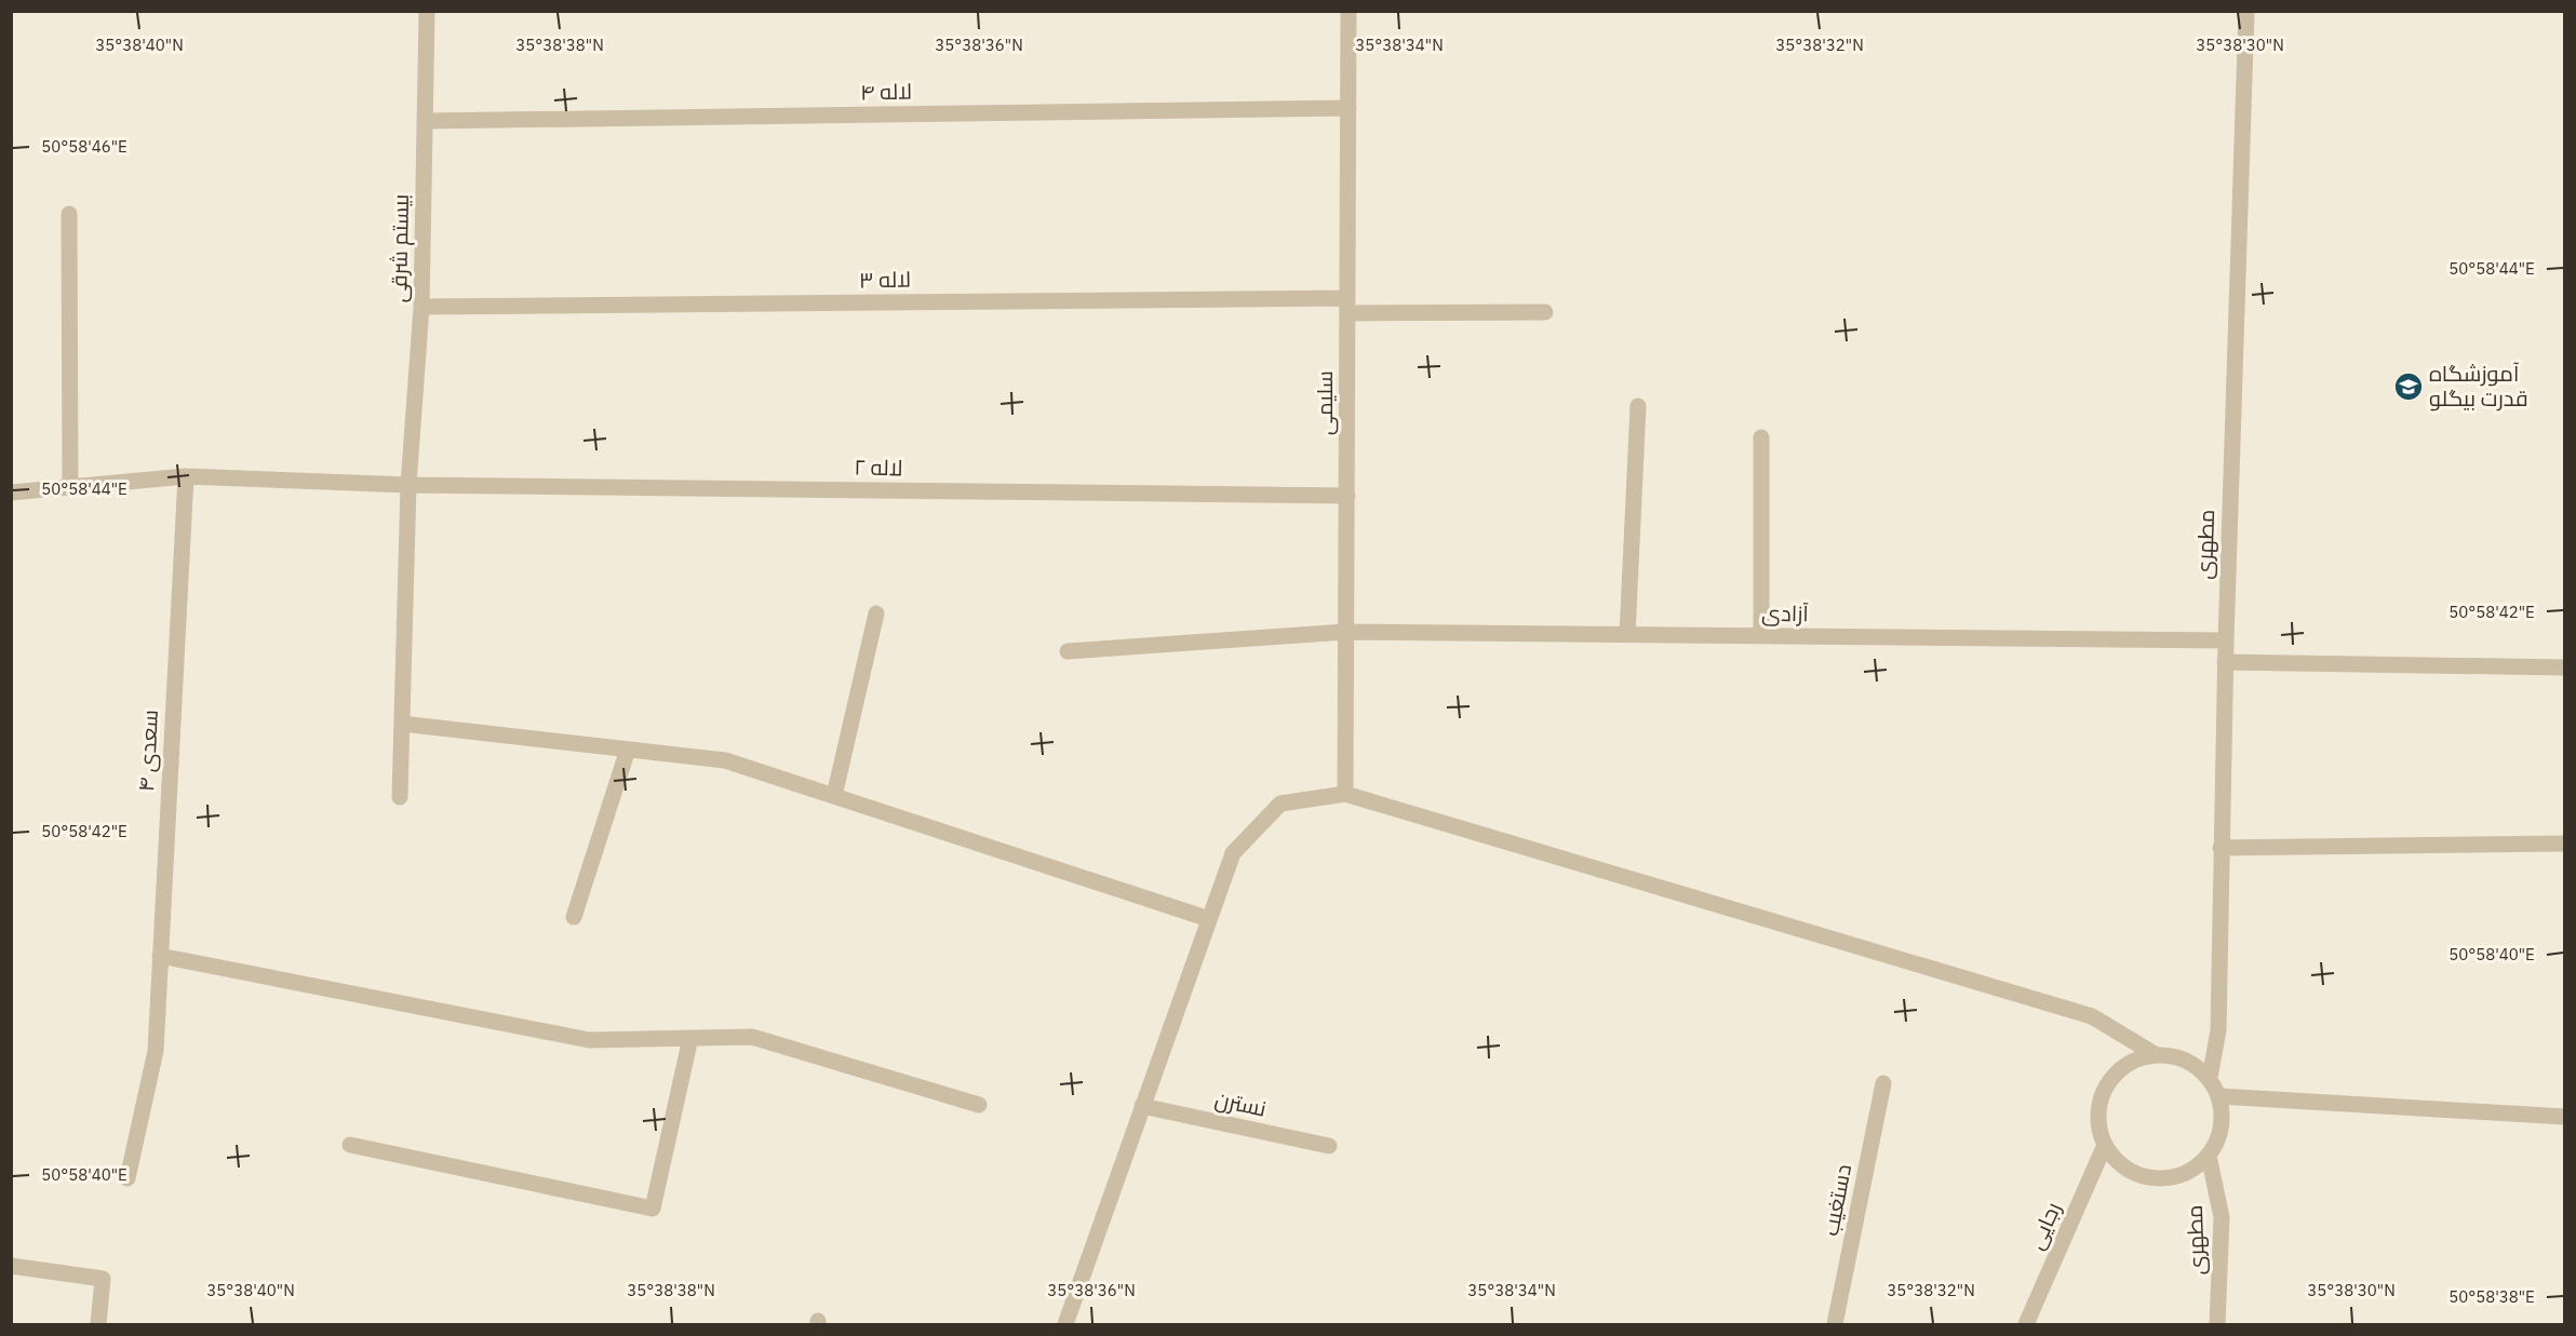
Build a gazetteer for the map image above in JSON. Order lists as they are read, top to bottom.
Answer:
{
  "streets": {
    "street": [
      "لاله ۴",
      "بیستم شرقی",
      "لاله ۳",
      "سلیمی",
      "لاله ۲",
      "مطهری",
      "آزادی",
      "سعدی ۴",
      "نسترن",
      "دستغیب",
      "رجایی"
    ]
  },
  "crossings": [
    ["لاله ۴", "بیستم شرقی"],
    ["لاله ۴", "سلیمی"],
    ["بیستم شرقی", "لاله ۳"],
    ["بیستم شرقی", "لاله ۲"],
    ["لاله ۳", "سلیمی"],
    ["سلیمی", "لاله ۲"],
    ["سلیمی", "آزادی"],
    ["لاله ۲", "سعدی ۴"],
    ["مطهری", "آزادی"],
    ["مطهری", "رجایی"]
  ],
  "places": {
    "school or university": ["آموزشگاه قدرت بیگلو"]
  },
  "coordinates": [
    "35°38'40\"N",
    "35°38'38\"N",
    "35°38'36\"N",
    "35°38'34\"N",
    "35°38'32\"N",
    "35°38'30\"N",
    "50°58'46\"E",
    "50°58'44\"E",
    "50°58'42\"E",
    "50°58'40\"E",
    "50°58'38\"E"
  ]
}
